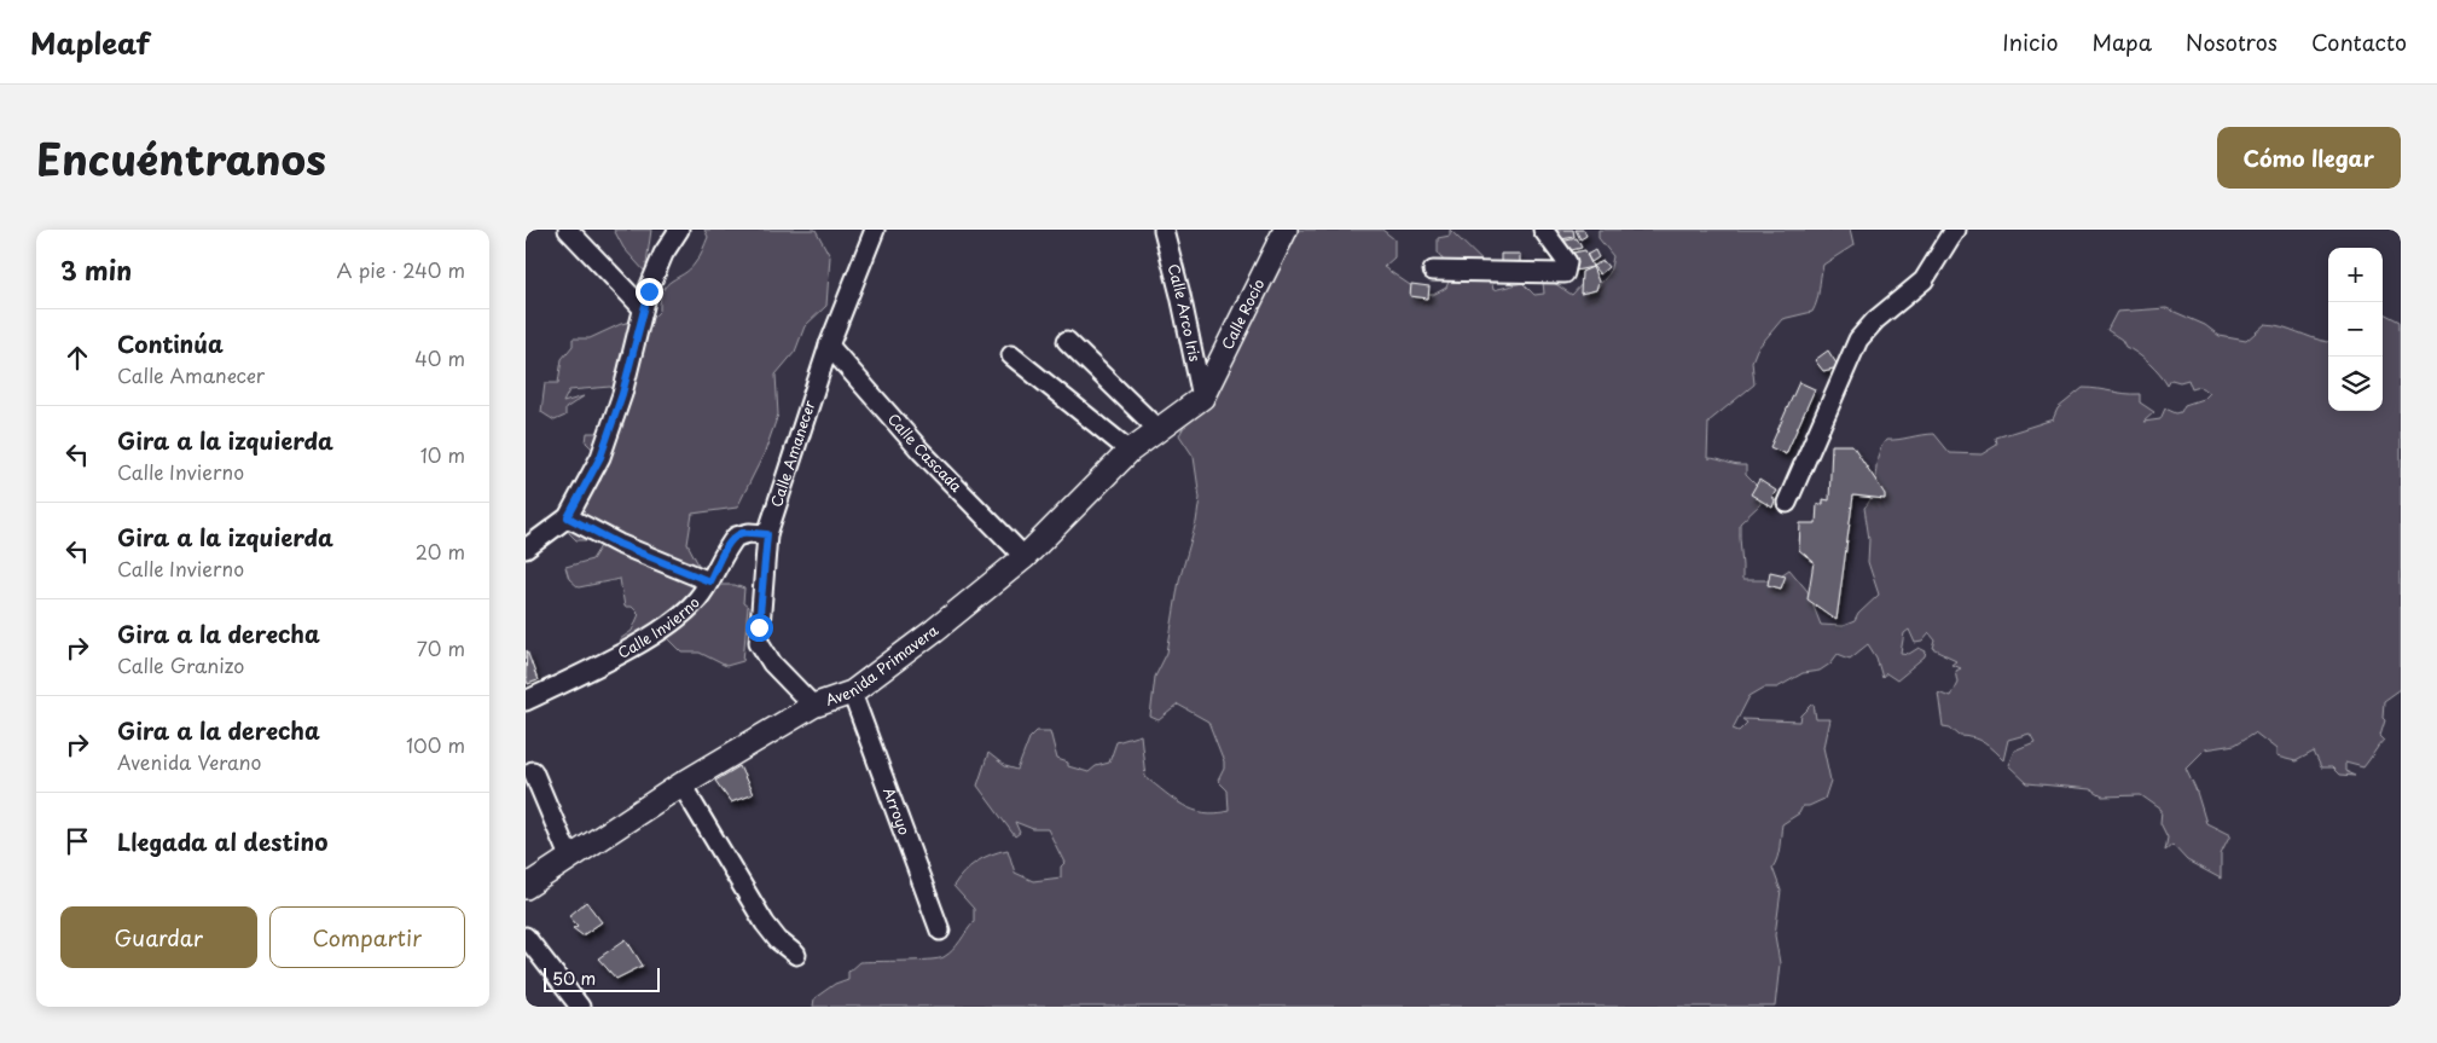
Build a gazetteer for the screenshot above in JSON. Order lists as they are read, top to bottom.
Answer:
{
  "streets": {
    "street": [
      "Calle Arco Iris",
      "Calle Rocío",
      "Calle Cascada",
      "Calle Amanecer",
      "Calle Invierno",
      "Avenida Primavera",
      "Arroyo"
    ]
  },
  "crossings": [
    ["Calle Arco Iris", "Calle Rocío"],
    ["Calle Arco Iris", "Avenida Primavera"],
    ["Calle Rocío", "Avenida Primavera"],
    ["Calle Cascada", "Calle Amanecer"],
    ["Calle Cascada", "Avenida Primavera"],
    ["Calle Amanecer", "Calle Invierno"],
    ["Calle Amanecer", "Avenida Primavera"],
    ["Avenida Primavera", "Arroyo"]
  ],
  "scale_bar": "50 m",
  "page": {
    "header": "Mapleaf",
    "nav": [
      "Inicio",
      "Mapa",
      "Nosotros",
      "Contacto"
    ],
    "title": "Encuéntranos",
    "buttons": [
      "Cómo llegar",
      ["Guardar", "Compartir"]
    ],
    "heading": ["3 min", "A pie · 240 m"],
    "map_buttons": ["+", "−"],
    "list": [
      ["Continúa", "Calle Amanecer", "40 m"],
      ["Gira a la izquierda", "Calle Invierno", "10 m"],
      ["Gira a la izquierda", "Calle Invierno", "20 m"],
      ["Gira a la derecha", "Calle Granizo", "70 m"],
      ["Gira a la derecha", "Avenida Verano", "100 m"],
      "Llegada al destino"
    ],
    "scale": "50 m"
  }
}
